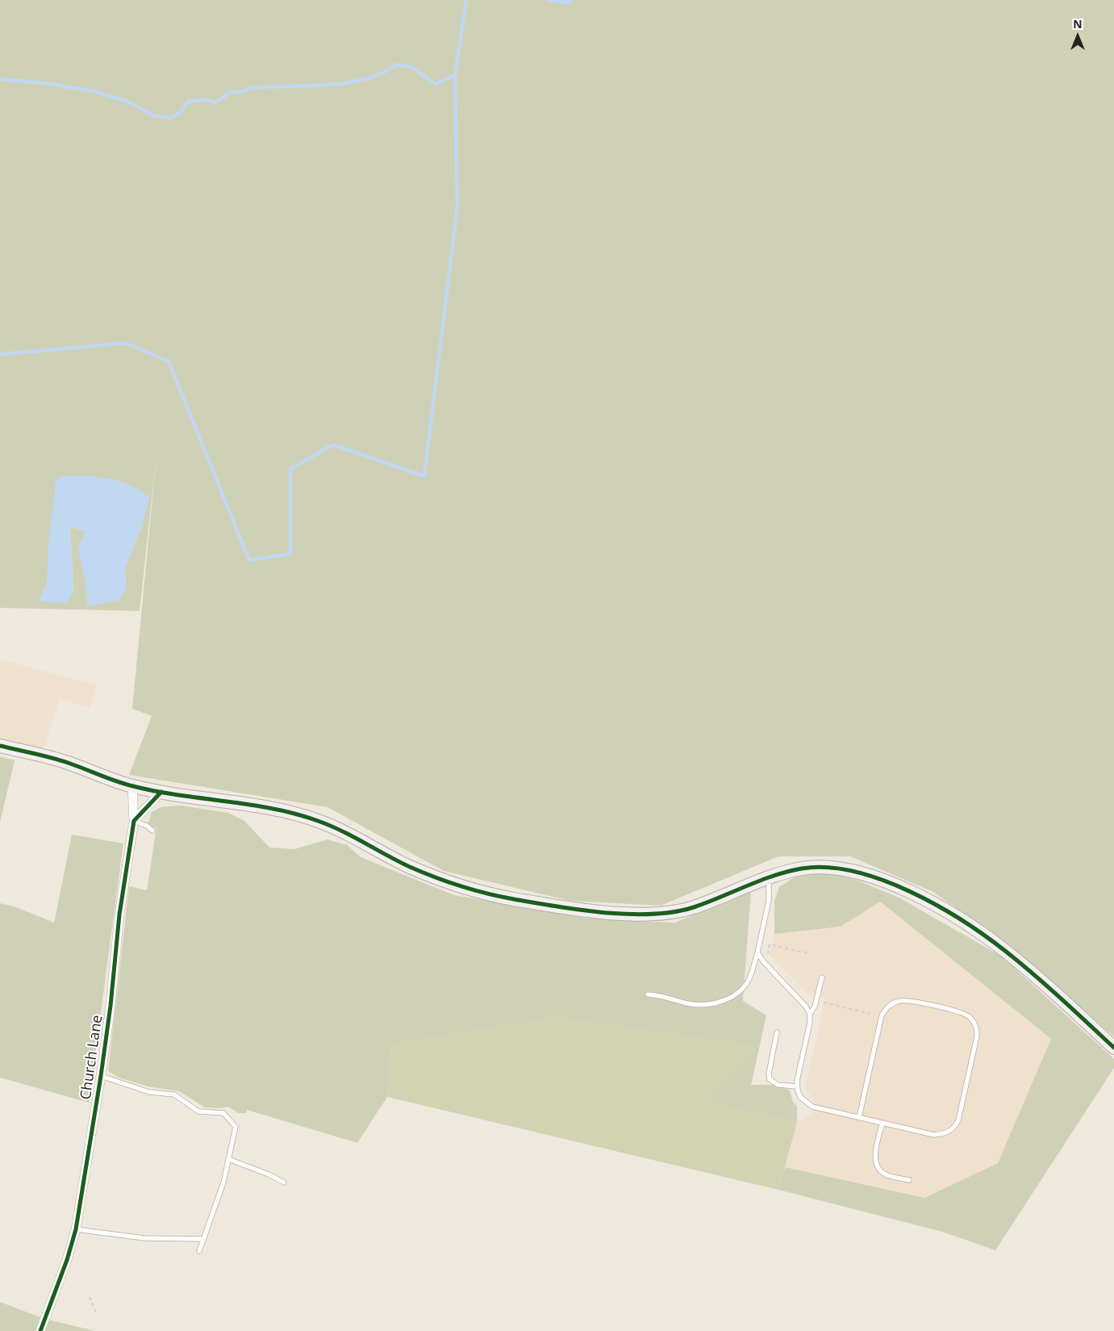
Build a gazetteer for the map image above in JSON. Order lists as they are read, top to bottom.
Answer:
{
  "streets": {
    "street": ["Church Lane"]
  },
  "north": "top"
}
